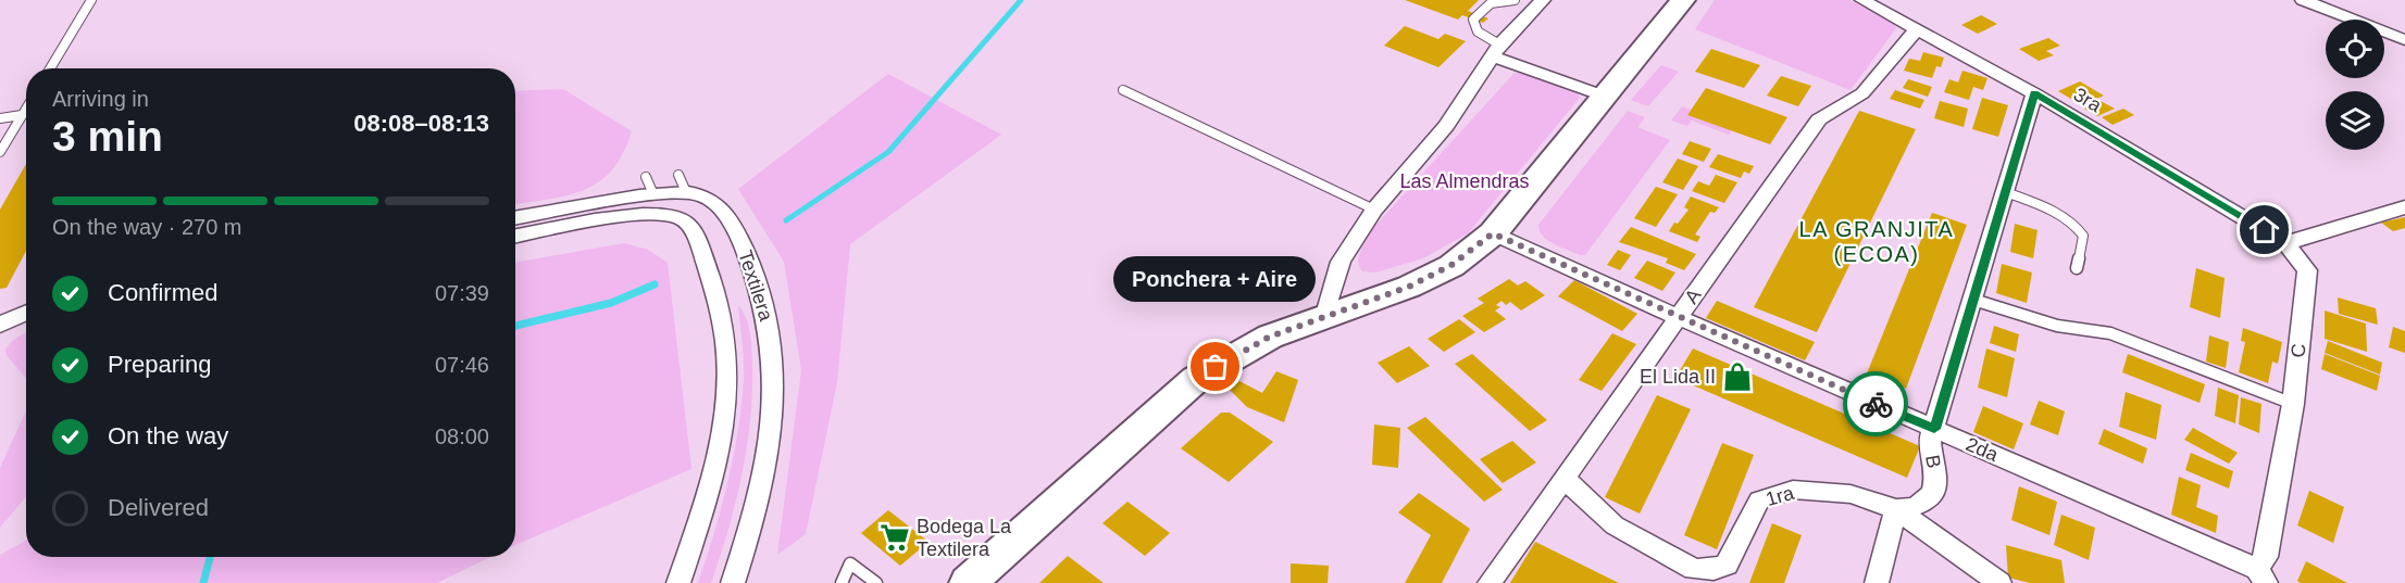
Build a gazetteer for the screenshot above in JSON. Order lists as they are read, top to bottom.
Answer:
{
  "streets": {
    "street": [
      "3ra",
      "Textilera",
      "A",
      "C",
      "2da",
      "B",
      "1ra"
    ]
  },
  "crossings": [
    ["3ra", "A"],
    ["3ra", "C"],
    ["3ra", "B"],
    ["A", "2da"],
    ["A", "1ra"],
    ["C", "2da"],
    ["2da", "B"],
    ["B", "1ra"]
  ],
  "districts": ["LA GRANJITA (ECOA)"],
  "parks": ["Las Almendras"],
  "places": {
    "other": ["Ponchera + Aire"],
    "shop": ["El Lida II"],
    "supermarket": ["Bodega La Textilera"]
  },
  "page": {
    "heading": ["3 min", "Arriving in", "08:08–08:13"],
    "bar": "On the way · 270 m",
    "bubble": "Ponchera + Aire",
    "list": [
      ["Confirmed", "07:39"],
      ["Preparing", "07:46"],
      ["On the way", "08:00"],
      "Delivered"
    ]
  }
}
